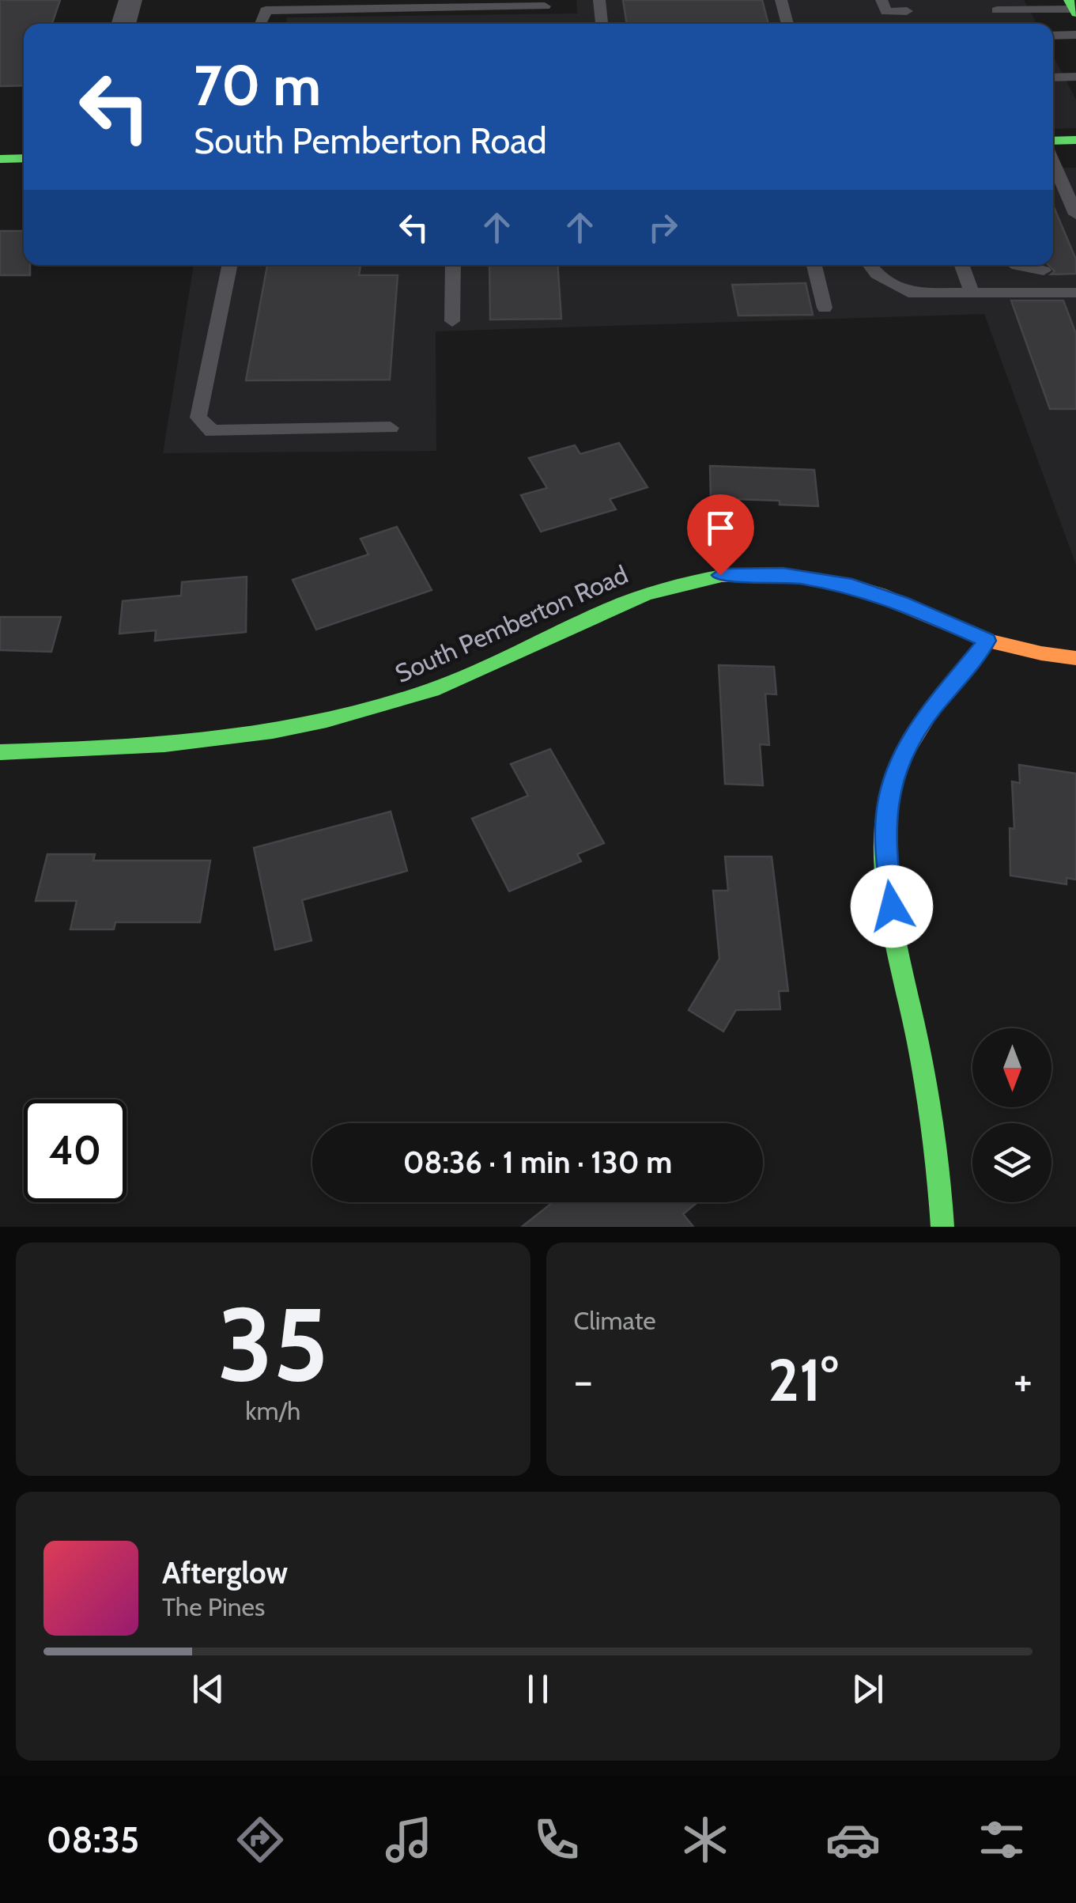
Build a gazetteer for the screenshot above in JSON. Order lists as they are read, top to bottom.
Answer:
{
  "streets": {
    "street": ["South Pemberton Road"]
  },
  "north": "bottom",
  "page": {
    "turn": ["70 m", "South Pemberton Road"],
    "limit": "40",
    "trip": "08:36 · 1 min · 130 m",
    "tile": [
      ["35", "km/h"],
      "Climate"
    ],
    "heat": ["−", "21°", "+"],
    "song": ["Afterglow", "The Pines"],
    "tabs": "08:35"
  }
}
